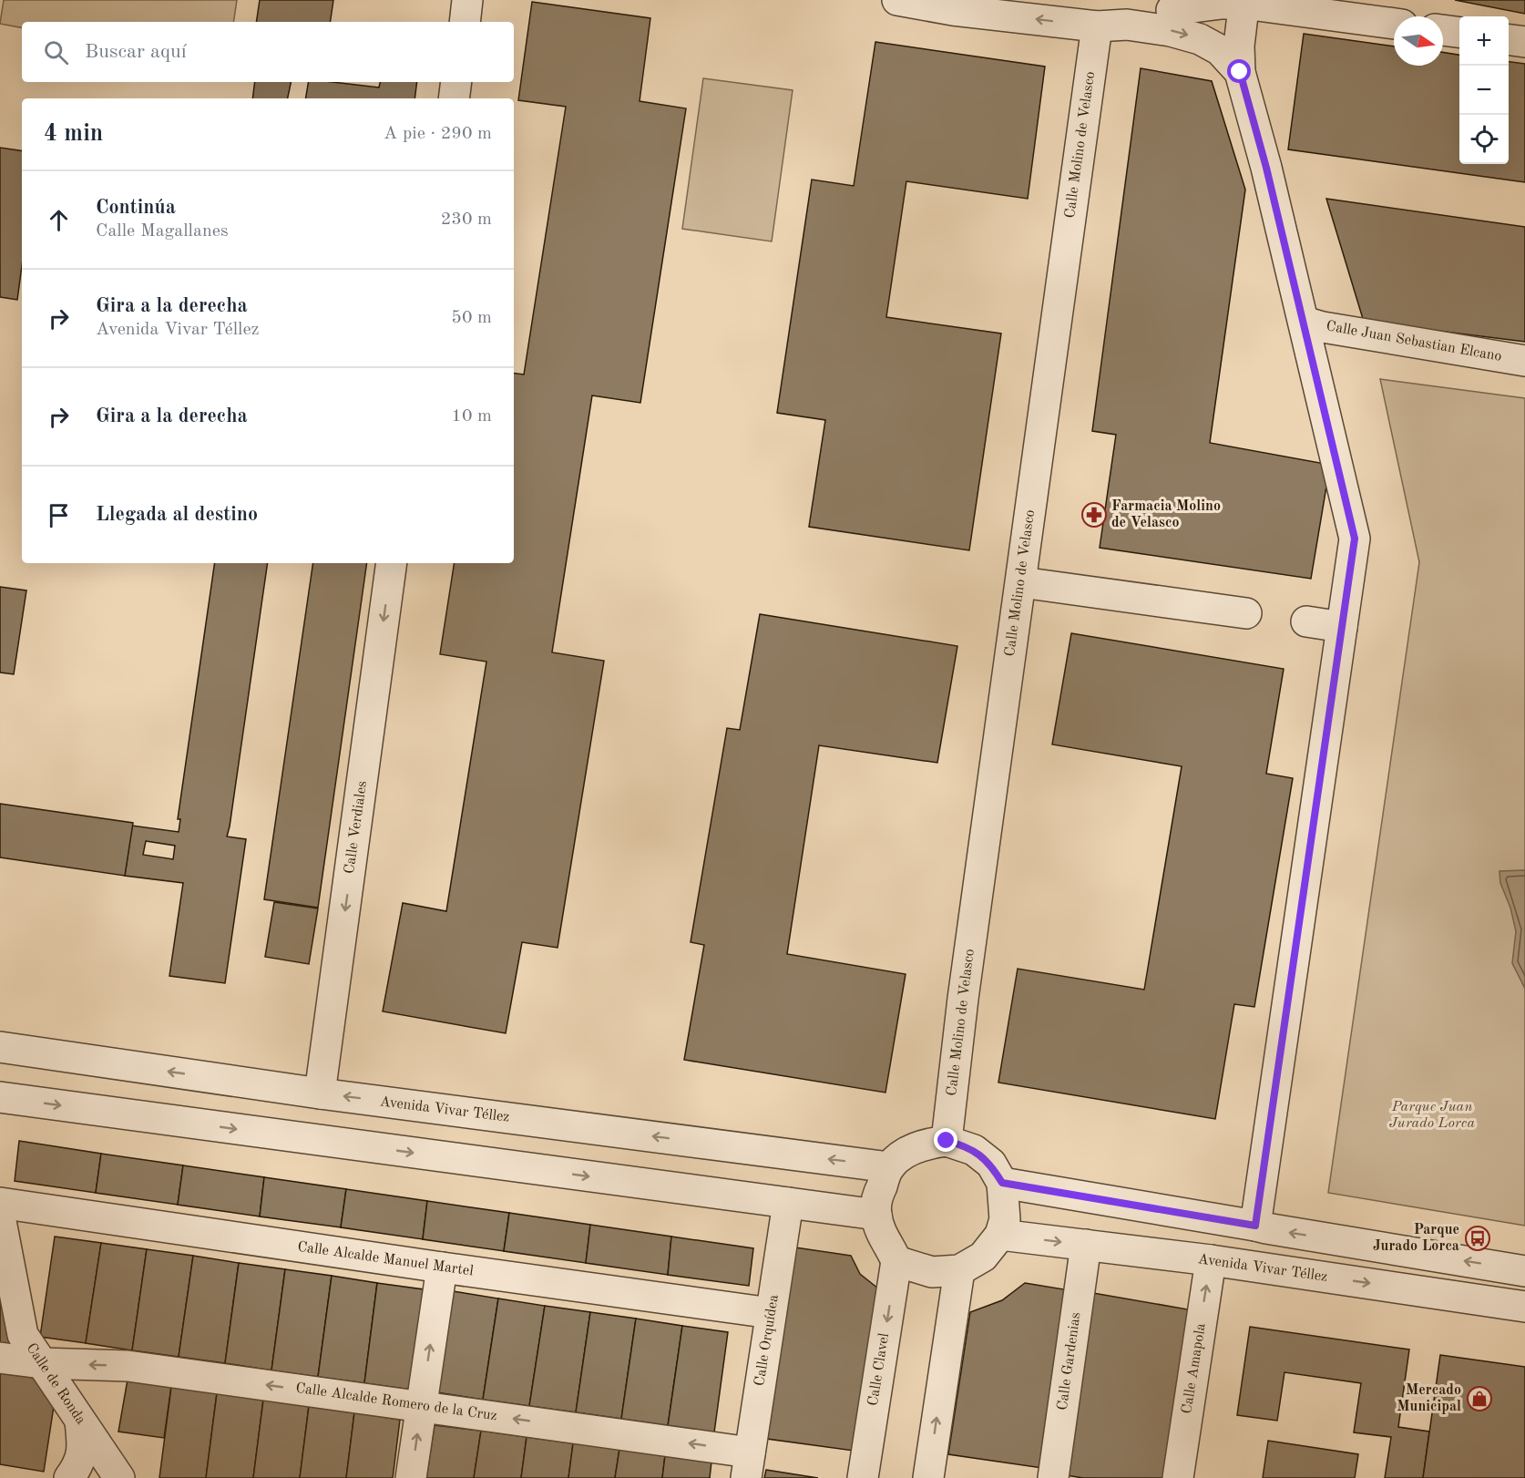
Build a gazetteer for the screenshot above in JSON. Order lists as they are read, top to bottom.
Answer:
{
  "streets": {
    "street": [
      "Calle Molino de Velasco",
      "Calle Juan Sebastian Elcano",
      "Calle Verdiales",
      "Avenida Vivar Téllez",
      "Calle Alcalde Manuel Martel",
      "Calle Orquídea",
      "Calle Gardenias",
      "Calle Amapola",
      "Calle Clavel",
      "Calle de Ronda",
      "Calle Alcalde Romero de la Cruz"
    ]
  },
  "crossings": [
    ["Calle Molino de Velasco", "Avenida Vivar Téllez"],
    ["Calle Molino de Velasco", "Calle Clavel"],
    ["Calle Verdiales", "Avenida Vivar Téllez"],
    ["Avenida Vivar Téllez", "Calle Gardenias"],
    ["Avenida Vivar Téllez", "Calle Amapola"],
    ["Avenida Vivar Téllez", "Calle Clavel"],
    ["Calle Alcalde Manuel Martel", "Calle Orquídea"],
    ["Calle Orquídea", "Calle Alcalde Romero de la Cruz"],
    ["Calle de Ronda", "Calle Alcalde Romero de la Cruz"]
  ],
  "one_way": ["Calle Verdiales"],
  "parks": ["Parque Juan Jurado Lorca"],
  "places": {
    "pharmacy": ["Farmacia Molino de Velasco"],
    "bus stop": ["Parque Jurado Lorca"],
    "shop": ["Mercado Municipal"]
  },
  "north": "right",
  "page": {
    "map_buttons": ["+", "−"],
    "search": "Buscar aquí",
    "heading": ["4 min", "A pie · 290 m"],
    "list": [
      ["Continúa", "Calle Magallanes", "230 m"],
      ["Gira a la derecha", "Avenida Vivar Téllez", "50 m"],
      ["Gira a la derecha", "10 m"],
      "Llegada al destino"
    ]
  }
}
